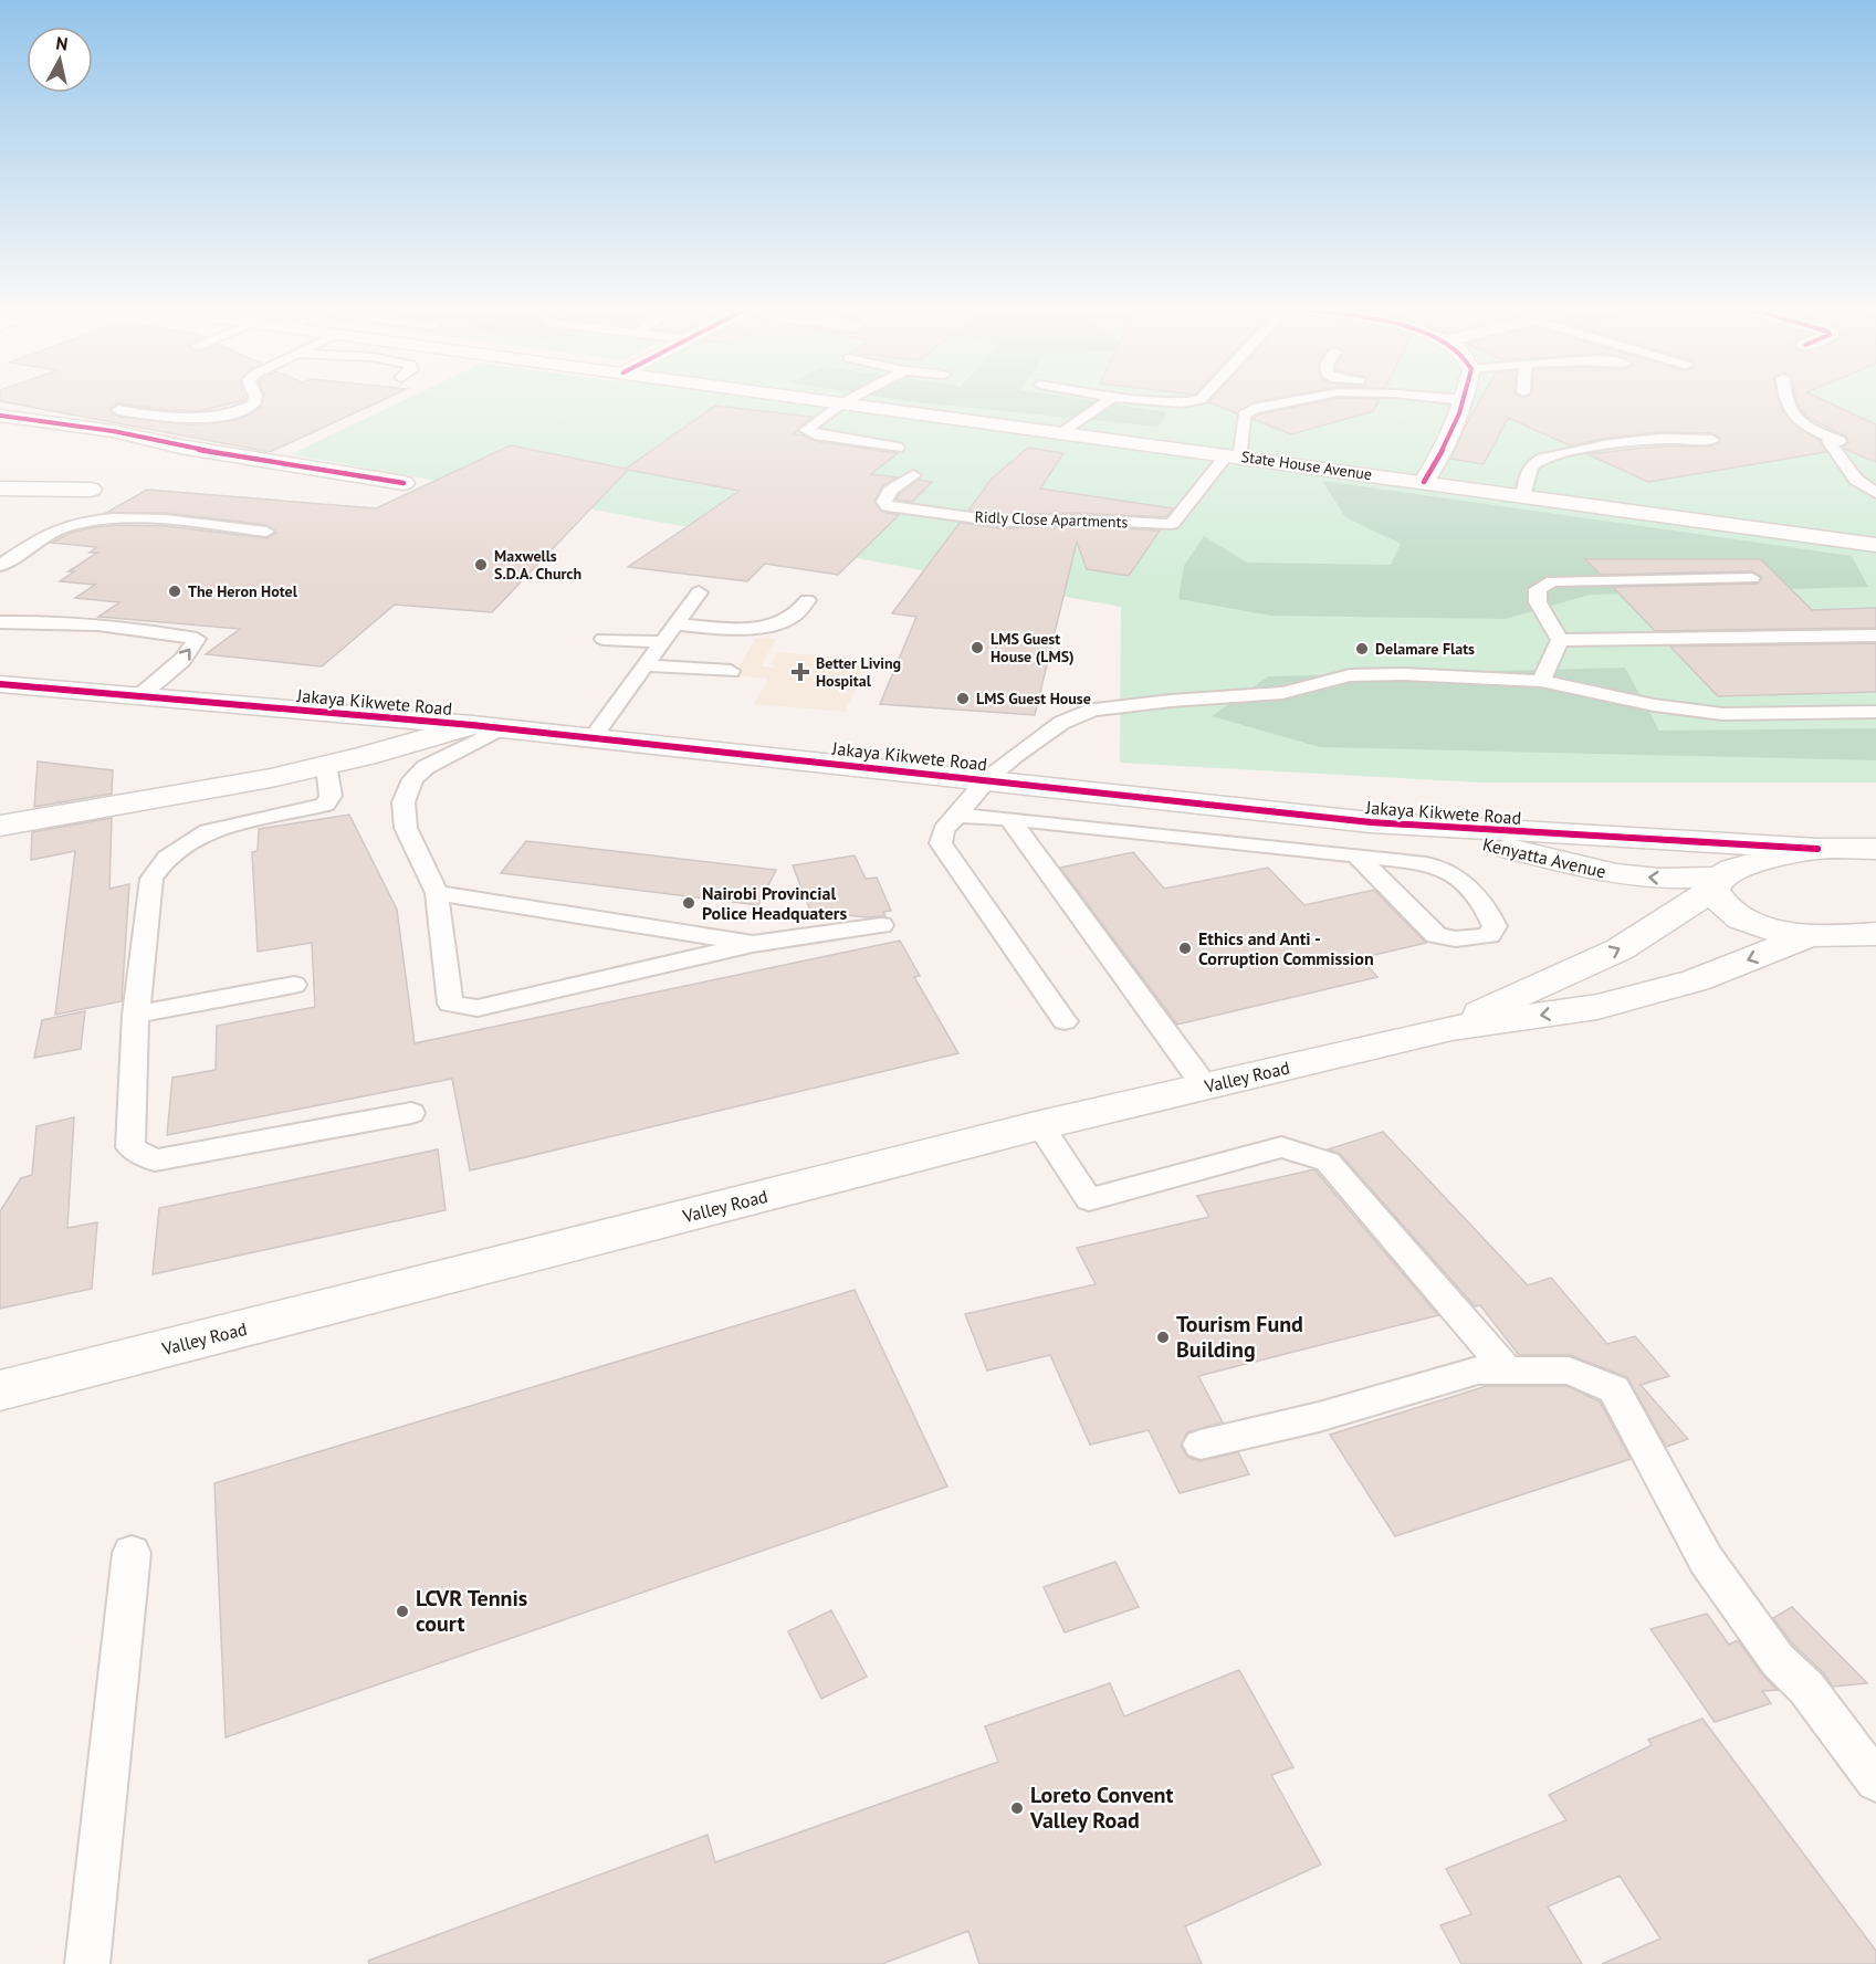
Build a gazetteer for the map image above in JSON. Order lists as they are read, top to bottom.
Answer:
{
  "streets": {
    "street": [
      "State House Avenue",
      "Jakaya Kikwete Road",
      "Kenyatta Avenue",
      "Valley Road"
    ],
    "lane": ["Ridly Close Apartments"]
  },
  "crossings": [
    ["State House Avenue", "Ridly Close Apartments"],
    ["Jakaya Kikwete Road", "Kenyatta Avenue"],
    ["Jakaya Kikwete Road", "Valley Road"],
    ["Kenyatta Avenue", "Valley Road"]
  ],
  "one_way": ["Kenyatta Avenue"],
  "places": {
    "other": [
      "Maxwells S.D.A. Church",
      "The Heron Hotel",
      "LMS Guest House (LMS)",
      "Delamare Flats",
      "LMS Guest House",
      "Nairobi Provincial Police Headquaters",
      "Ethics and Anti - Corruption Commission",
      "Tourism Fund Building",
      "LCVR Tennis court",
      "Loreto Convent Valley Road"
    ],
    "health": ["Better Living Hospital"]
  },
  "north": "top"
}
